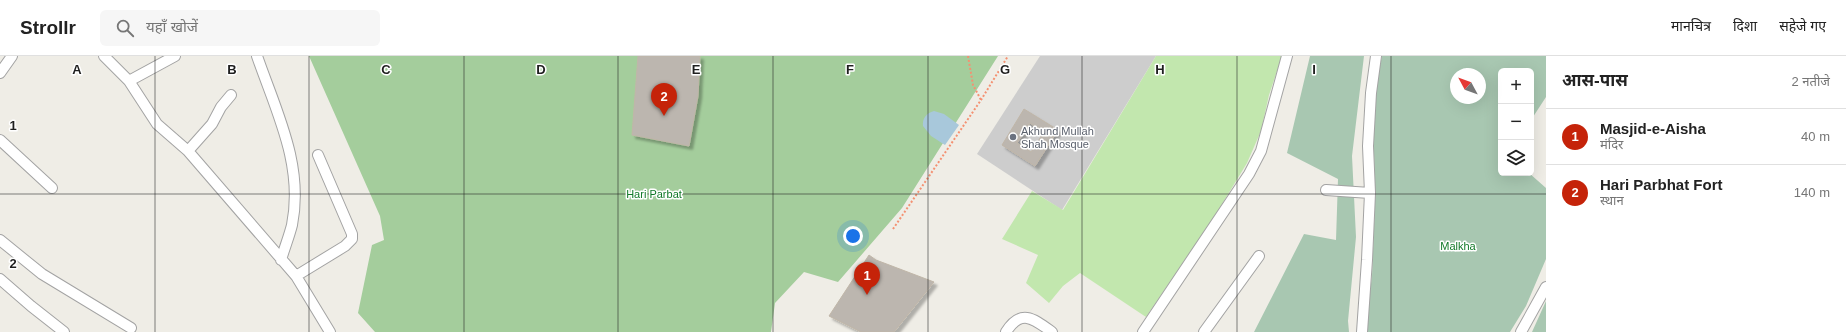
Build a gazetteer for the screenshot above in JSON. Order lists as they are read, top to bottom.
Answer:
{
  "parks": ["Hari Parbat", "Malkha"],
  "places": ["Akhund Mullah Shah Mosque"],
  "north": "top left",
  "page": {
    "header": "Strollr",
    "search": "यहाँ खोजें",
    "nav": ["मानचित्र", "दिशा", "सहेजे गए"],
    "heading": ["आस-पास", "2 नतीजे"],
    "map_buttons": ["+", "−"],
    "pins": ["2", "1"],
    "list": [
      {
        "mark": "1",
        "name": "Masjid-e-Aisha",
        "note": "मंदिर",
        "value": "40 m"
      },
      {
        "mark": "2",
        "name": "Hari Parbhat Fort",
        "note": "स्थान",
        "value": "140 m"
      }
    ]
  },
  "grid": {
    "columns": [
      "A",
      "B",
      "C",
      "D",
      "E",
      "F",
      "G",
      "H",
      "I"
    ],
    "rows": ["1", "2"]
  }
}
